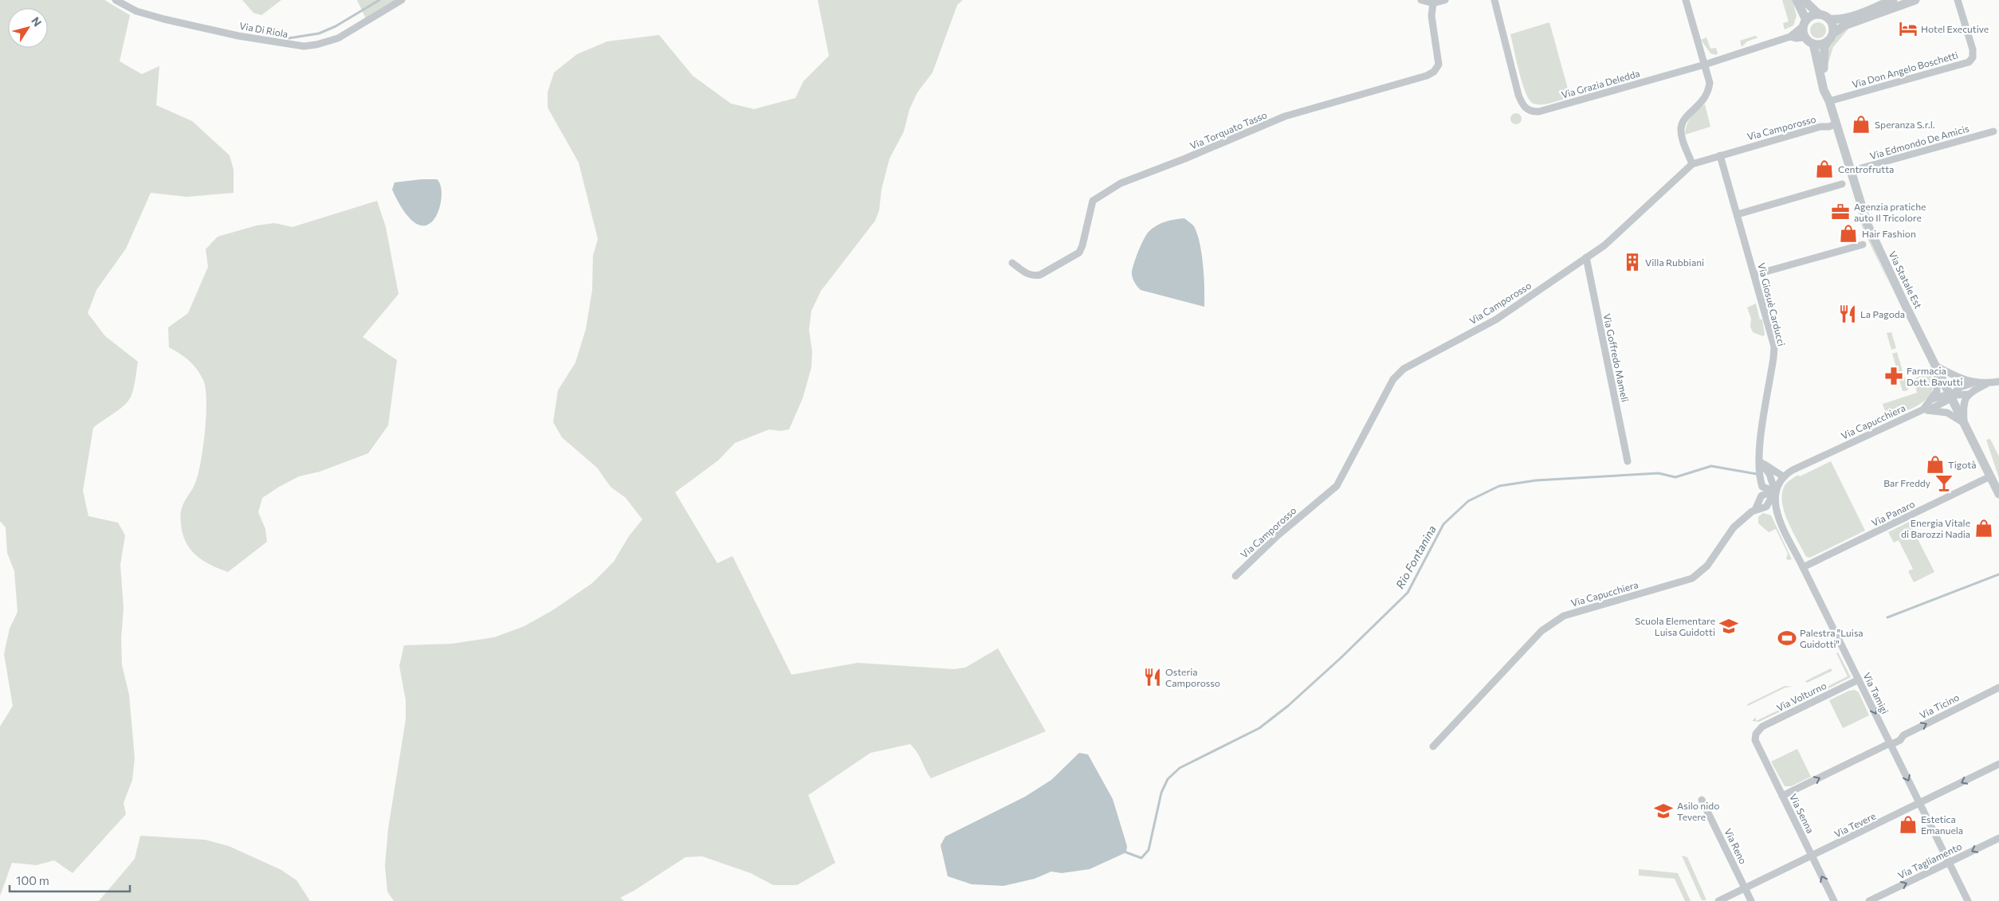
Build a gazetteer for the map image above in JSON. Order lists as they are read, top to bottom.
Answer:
{
  "streets": {
    "street": [
      "Via Di Riola",
      "Via Don Angelo Boschetti",
      "Via Grazia Deledda",
      "Via Camporosso",
      "Via Torquato Tasso",
      "Via Edmondo De Amicis",
      "Via Statale Est",
      "Via Giosuè Carducci",
      "Via Goffredo Mameli",
      "Via Capucchiera",
      "Via Panaro",
      "Via Tamigi",
      "Via Volturno",
      "Via Ticino",
      "Via Senna",
      "Via Tevere",
      "Via Reno",
      "Via Tagliamento"
    ]
  },
  "crossings": [
    ["Via Don Angelo Boschetti", "Via Statale Est"],
    ["Via Grazia Deledda", "Via Statale Est"],
    ["Via Camporosso", "Via Statale Est"],
    ["Via Camporosso", "Via Giosuè Carducci"],
    ["Via Camporosso", "Via Goffredo Mameli"],
    ["Via Edmondo De Amicis", "Via Statale Est"],
    ["Via Statale Est", "Via Capucchiera"],
    ["Via Statale Est", "Via Panaro"],
    ["Via Giosuè Carducci", "Via Capucchiera"],
    ["Via Giosuè Carducci", "Via Tamigi"],
    ["Via Capucchiera", "Via Tamigi"],
    ["Via Panaro", "Via Tamigi"],
    ["Via Tamigi", "Via Volturno"],
    ["Via Tamigi", "Via Ticino"],
    ["Via Tamigi", "Via Tevere"],
    ["Via Tamigi", "Via Tagliamento"],
    ["Via Volturno", "Via Senna"],
    ["Via Ticino", "Via Senna"],
    ["Via Senna", "Via Tevere"],
    ["Via Tevere", "Via Reno"]
  ],
  "one_way": ["Via Ticino"],
  "water": ["Rio Fontanina"],
  "places": {
    "hotel": ["Hotel Executive"],
    "shop": [
      "Speranza S.r.l.",
      "Centrofrutta",
      "Hair Fashion",
      "Tigotà",
      "Energia Vitale di Barozzi Nadia",
      "Estetica Emanuela"
    ],
    "office": ["Agenzia pratiche auto Il Tricolore"],
    "building": ["Villa Rubbiani"],
    "restaurant": ["La Pagoda", "Osteria Camporosso"],
    "pharmacy": ["Farmacia Dott. Bavutti"],
    "bar": ["Bar Freddy"],
    "school or university": ["Scuola Elementare Luisa Guidotti", "Asilo nido Tevere"],
    "sports": ["Palestra \"Luisa Guidotti\""]
  },
  "scale_bar": "100 m",
  "north": "top right"
}
